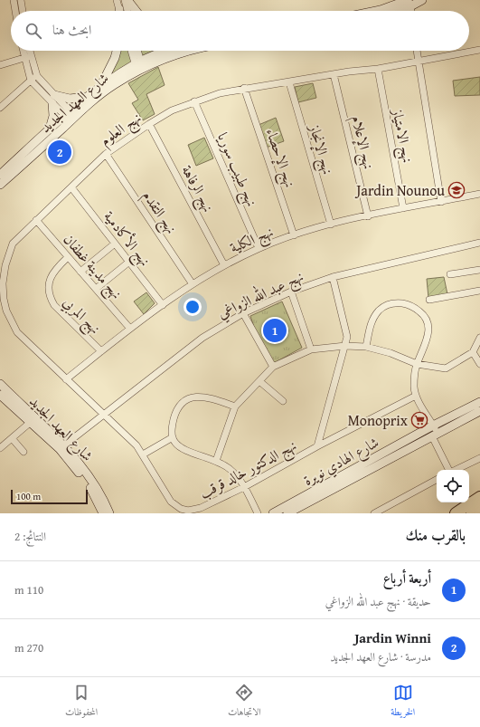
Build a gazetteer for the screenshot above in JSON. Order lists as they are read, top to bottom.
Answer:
{
  "streets": {
    "main road": ["شارع العهد الجديد", "شارع الهادي نويرة"],
    "street": [
      "نهج العلوم",
      "نهج الامتياز",
      "نهج الإعلام",
      "نهج الإنجاز",
      "نهج الإحصاء",
      "نهج طبيب سوريا",
      "نهج الرفاهة",
      "نهج التقدم",
      "نهج الأكادمية",
      "نهج الكلية",
      "نهج مدينة غطفان",
      "نهج عبد الله الزواغي",
      "نهج المربي",
      "نهج الدكتور خالد قرقب"
    ]
  },
  "crossings": [
    ["شارع العهد الجديد", "نهج عبد الله الزواغي"],
    ["نهج العلوم", "نهج الامتياز"],
    ["نهج العلوم", "نهج الإعلام"],
    ["نهج العلوم", "نهج الإنجاز"],
    ["نهج العلوم", "نهج الإحصاء"],
    ["نهج العلوم", "نهج طبيب سوريا"],
    ["نهج العلوم", "نهج الرفاهة"],
    ["نهج العلوم", "نهج التقدم"],
    ["نهج العلوم", "نهج الأكادمية"],
    ["نهج العلوم", "نهج الكلية"],
    ["نهج العلوم", "نهج مدينة غطفان"],
    ["نهج العلوم", "نهج عبد الله الزواغي"],
    ["نهج العلوم", "نهج الدكتور خالد قرقب"],
    ["نهج الامتياز", "نهج الكلية"],
    ["نهج الإعلام", "نهج الكلية"],
    ["نهج الإنجاز", "نهج الكلية"],
    ["نهج الإحصاء", "نهج الكلية"],
    ["نهج طبيب سوريا", "نهج الكلية"],
    ["نهج الرفاهة", "نهج الكلية"],
    ["نهج التقدم", "نهج الكلية"],
    ["نهج الأكادمية", "نهج الكلية"],
    ["نهج الكلية", "نهج مدينة غطفان"],
    ["نهج الكلية", "نهج المربي"],
    ["نهج مدينة غطفان", "نهج المربي"],
    ["نهج عبد الله الزواغي", "نهج الدكتور خالد قرقب"]
  ],
  "places": {
    "school or university": ["Jardin Nounou"],
    "supermarket": ["Monoprix"]
  },
  "scale_bar": "100 m",
  "page": {
    "search": "ابحث هنا",
    "pins": ["2", "1"],
    "scale": "100 m",
    "heading": ["بالقرب منك", "النتائج: 2"],
    "list": [
      {
        "mark": "1",
        "name": "أربعة أرباع",
        "note": "حديقة · نهج عبد الله الزواغي",
        "value": "110 m"
      },
      {
        "mark": "2",
        "name": "Jardin Winni",
        "note": "مدرسة · شارع العهد الجديد",
        "value": "270 m"
      }
    ],
    "nav": ["الخريطة", "الاتجاهات", "المحفوظات"]
  }
}
